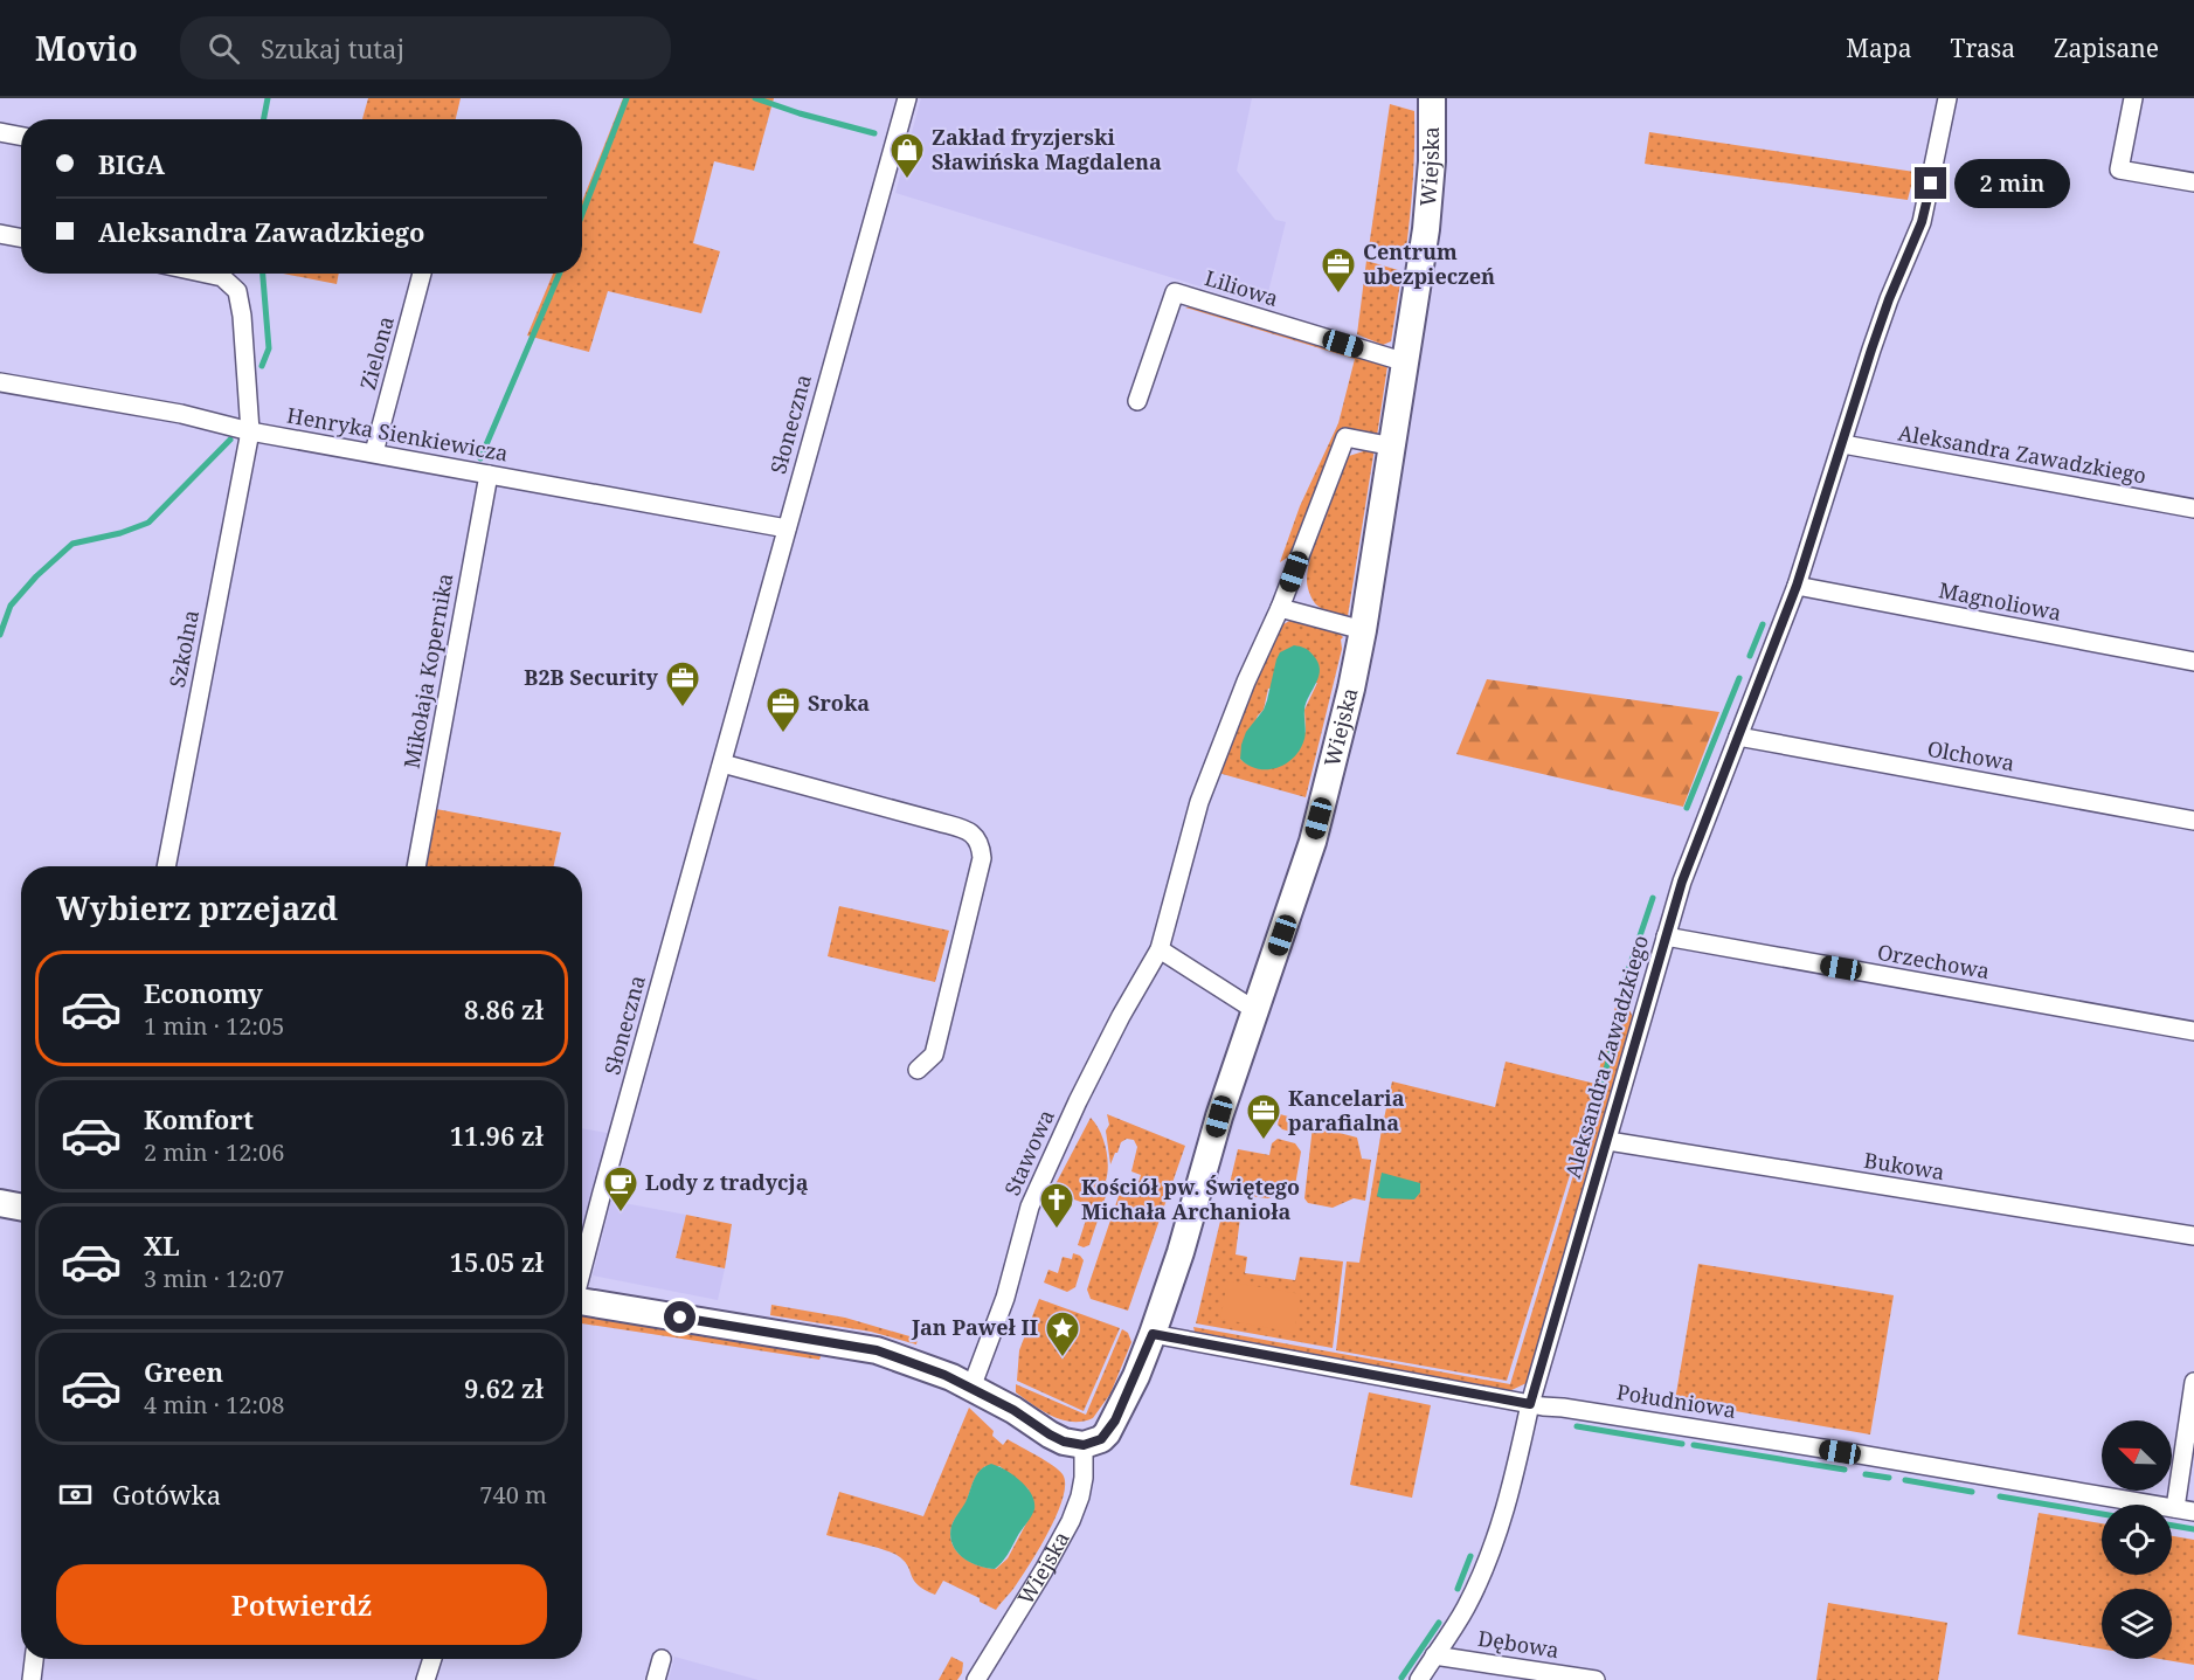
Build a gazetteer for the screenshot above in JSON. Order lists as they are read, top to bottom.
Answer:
{
  "streets": {
    "street": [
      "Wiejska",
      "Liliowa",
      "Zielona",
      "Słoneczna",
      "Henryka Sienkiewicza",
      "Aleksandra Zawadzkiego",
      "Magnoliowa",
      "Szkolna",
      "Mikołaja Kopernika",
      "Olchowa",
      "Orzechowa",
      "Stawowa",
      "Bukowa",
      "Południowa",
      "Dębowa"
    ]
  },
  "crossings": [
    ["Wiejska", "Liliowa"],
    ["Wiejska", "Stawowa"],
    ["Wiejska", "Południowa"],
    ["Zielona", "Henryka Sienkiewicza"],
    ["Słoneczna", "Henryka Sienkiewicza"],
    ["Henryka Sienkiewicza", "Szkolna"],
    ["Henryka Sienkiewicza", "Mikołaja Kopernika"],
    ["Aleksandra Zawadzkiego", "Magnoliowa"],
    ["Aleksandra Zawadzkiego", "Olchowa"],
    ["Aleksandra Zawadzkiego", "Orzechowa"],
    ["Aleksandra Zawadzkiego", "Bukowa"],
    ["Aleksandra Zawadzkiego", "Południowa"],
    ["Aleksandra Zawadzkiego", "Dębowa"]
  ],
  "places": {
    "shop": ["Zakład fryzjerski Sławińska Magdalena"],
    "office": [
      "Centrum ubezpieczeń",
      "B2B Security",
      "Sroka",
      "Kancelaria parafialna"
    ],
    "cafe": ["Lody z tradycją"],
    "church": ["Kościół pw. Świętego Michała Archanioła"],
    "place": ["Jan Paweł II"]
  },
  "north": "top left",
  "page": {
    "header": "Movio",
    "search": "Szukaj tutaj",
    "nav": ["Mapa", "Trasa", "Zapisane"],
    "banner": ["BIGA", "Aleksandra Zawadzkiego"],
    "bubble": "2 min",
    "heading": "Wybierz przejazd",
    "list": [
      {
        "name": "Economy",
        "note": "1 min · 12:05",
        "value": "8.86 zł"
      },
      {
        "name": "Komfort",
        "note": "2 min · 12:06",
        "value": "11.96 zł"
      },
      {
        "name": "XL",
        "note": "3 min · 12:07",
        "value": "15.05 zł"
      },
      {
        "name": "Green",
        "note": "4 min · 12:08",
        "value": "9.62 zł"
      }
    ],
    "pay": ["Gotówka", "740 m"],
    "buttons": "Potwierdź"
  }
}
